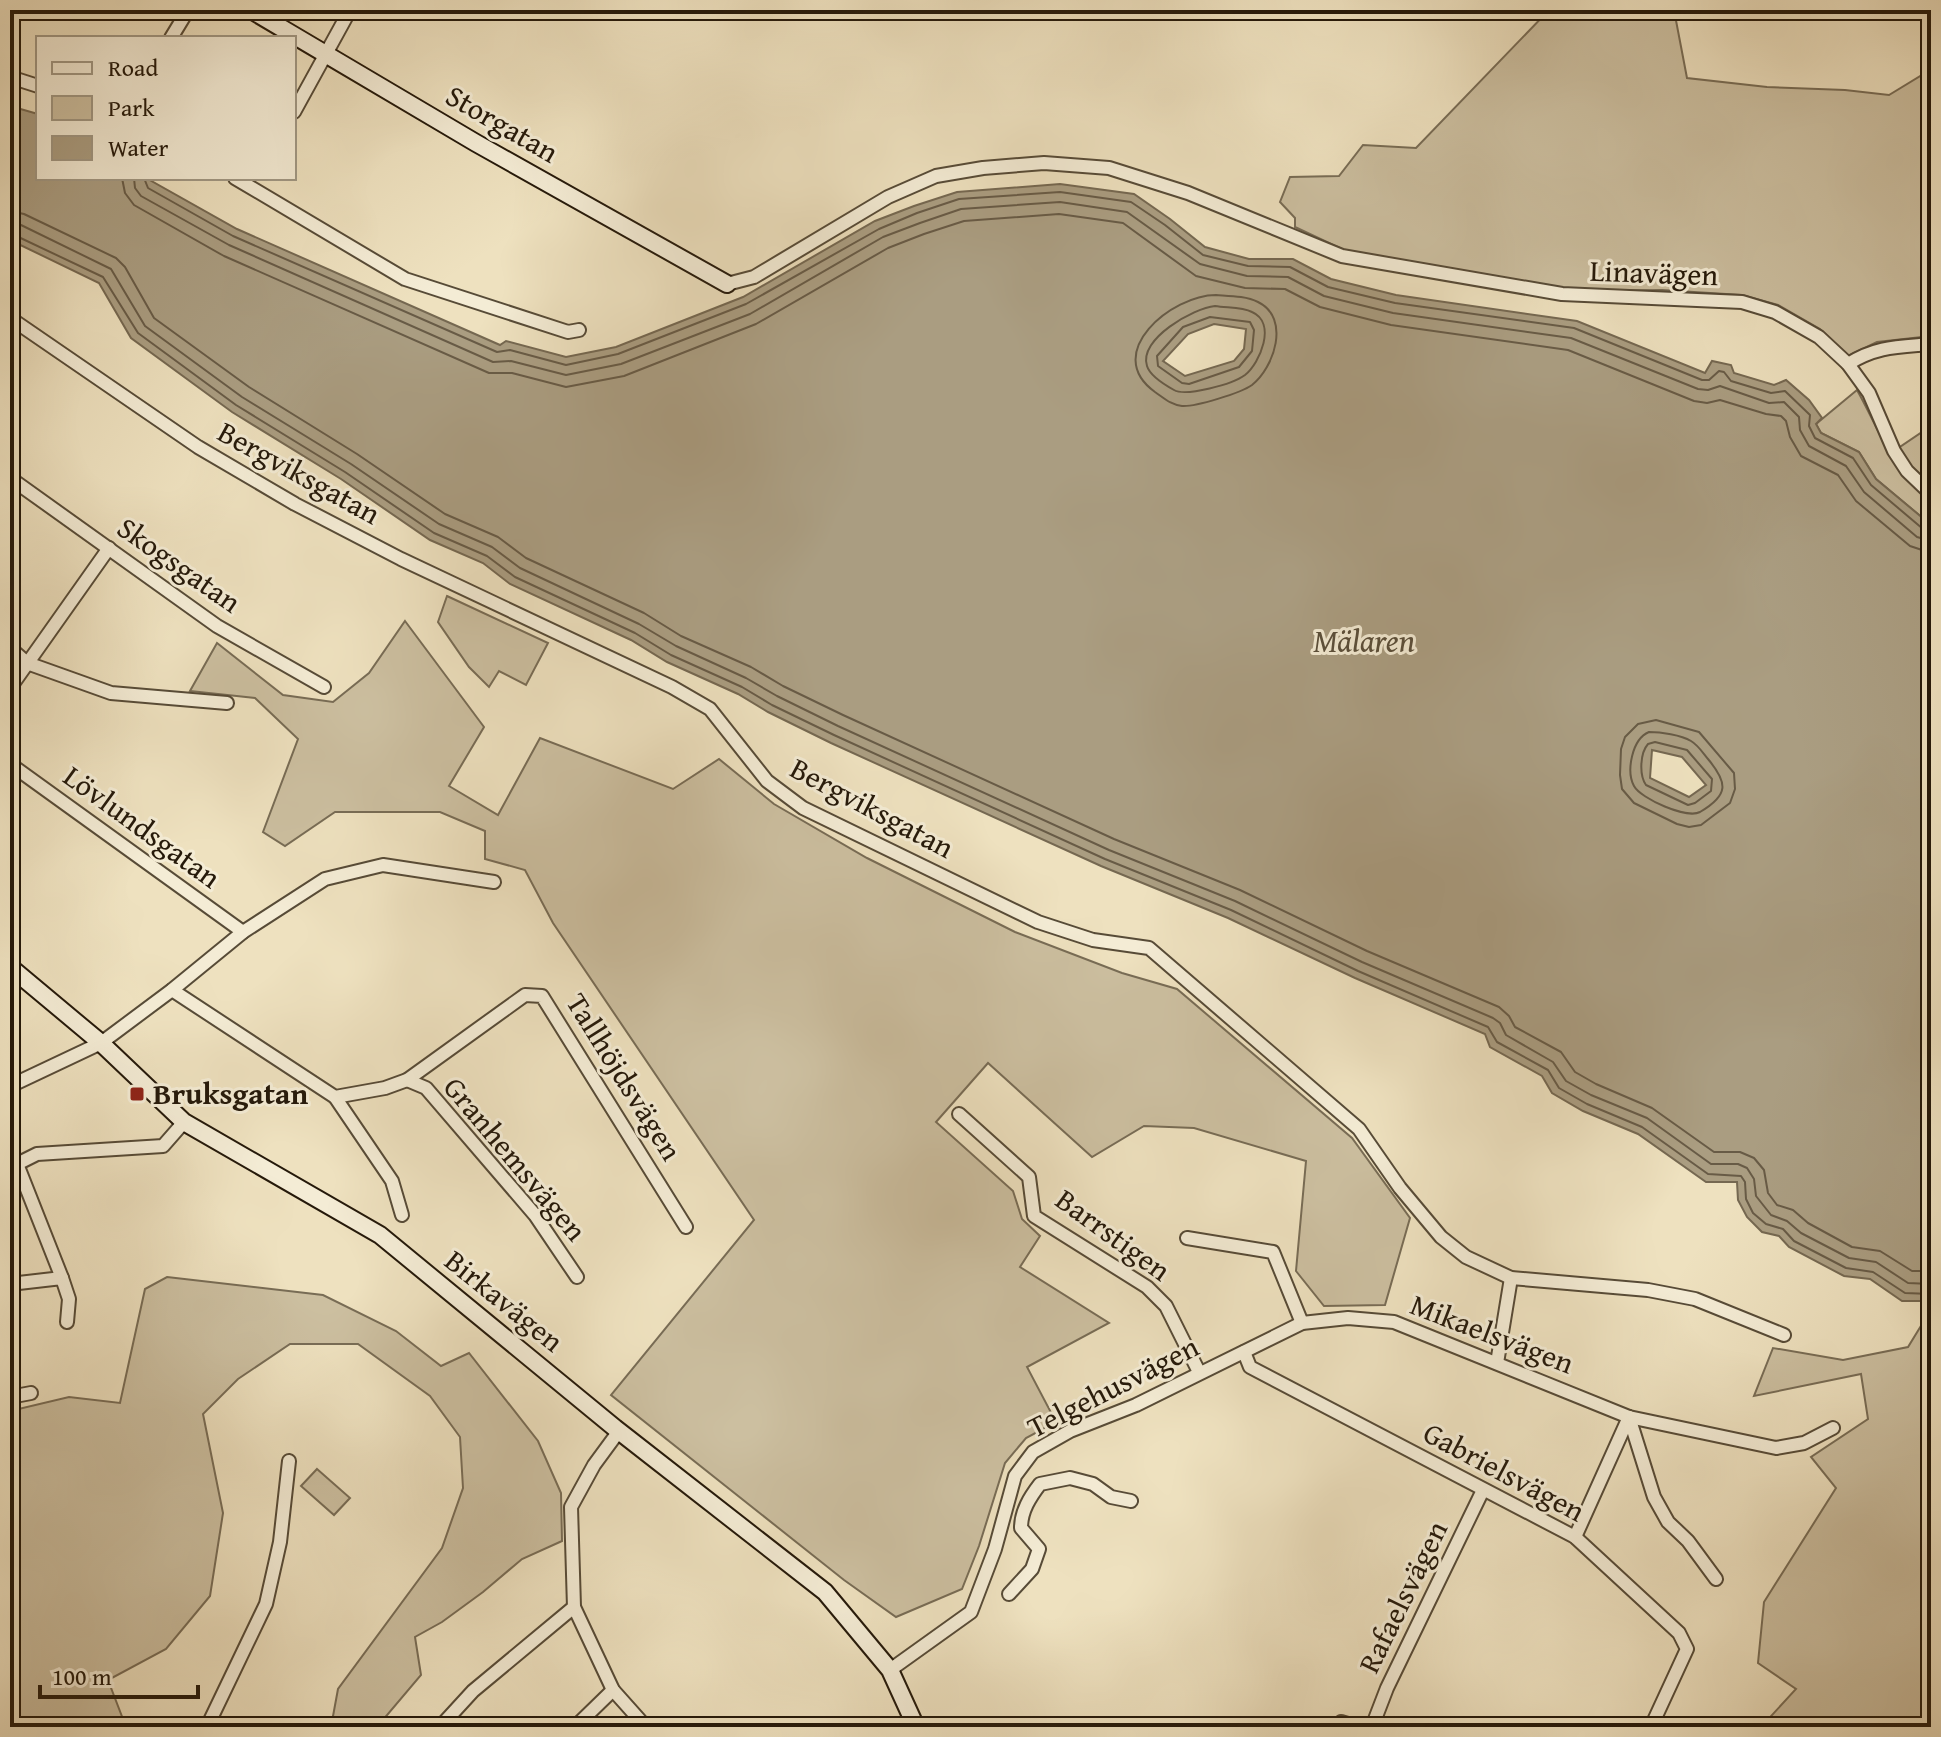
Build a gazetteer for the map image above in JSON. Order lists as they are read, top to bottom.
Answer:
{
  "streets": {
    "street": [
      "Storgatan",
      "Linavägen",
      "Bergviksgatan",
      "Skogsgatan",
      "Lövlundsgatan",
      "Tallhöjdsvägen",
      "Granhemsvägen",
      "Barrstigen",
      "Birkavägen",
      "Mikaelsvägen",
      "Telgehusvägen",
      "Gabrielsvägen",
      "Rafaelsvägen"
    ]
  },
  "crossings": [
    ["Storgatan", "Linavägen"],
    ["Tallhöjdsvägen", "Granhemsvägen"],
    ["Barrstigen", "Telgehusvägen"],
    ["Birkavägen", "Telgehusvägen"],
    ["Mikaelsvägen", "Telgehusvägen"],
    ["Mikaelsvägen", "Gabrielsvägen"],
    ["Telgehusvägen", "Gabrielsvägen"],
    ["Gabrielsvägen", "Rafaelsvägen"]
  ],
  "water": ["Mälaren"],
  "places": {
    "transit": ["Bruksgatan"]
  },
  "legend": ["Road", "Park", "Water"],
  "scale_bar": "100 m"
}
